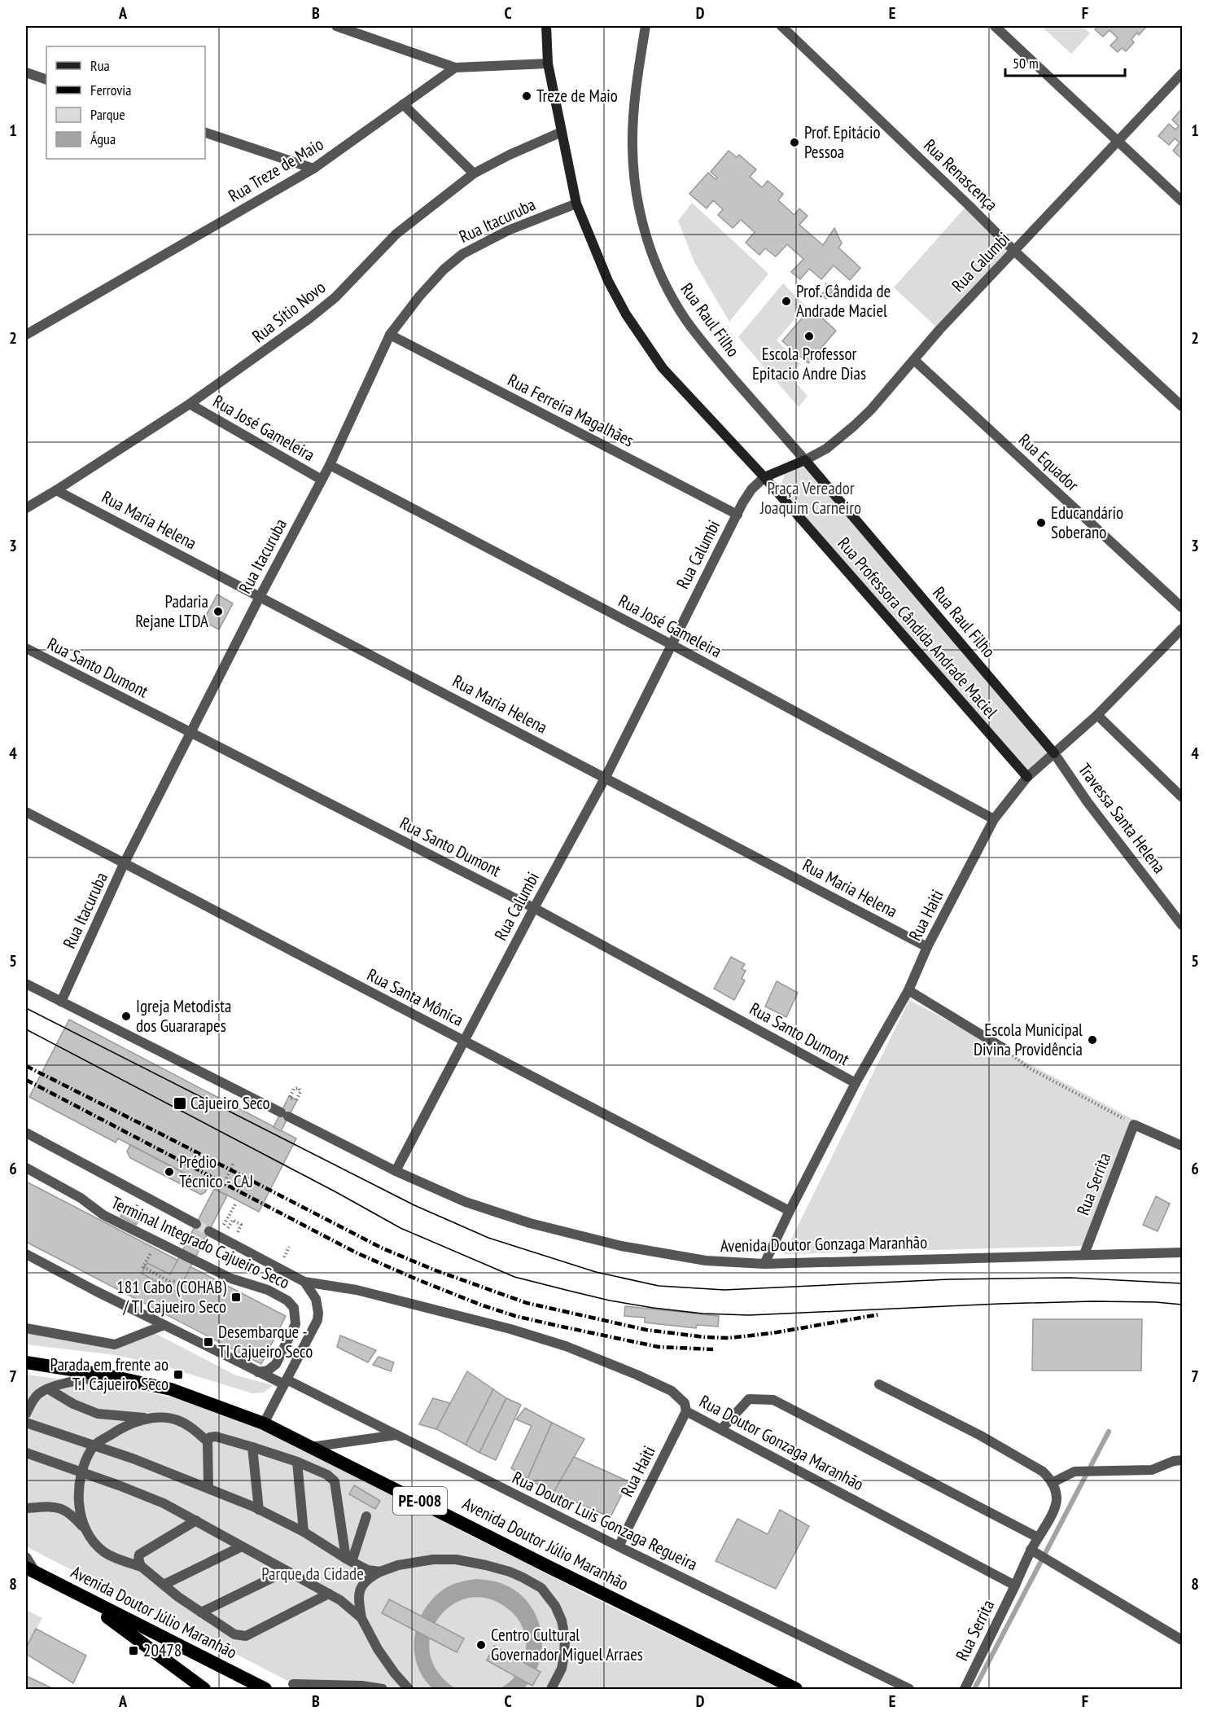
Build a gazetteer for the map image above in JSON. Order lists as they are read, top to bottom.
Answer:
{
  "streets": {
    "highway": ["PE-008", "Avenida Doutor Júlio Maranhão"],
    "main road": ["Rua Calumbi", "Rua Raul Filho", "Rua Professora Cândida Andrade Maciel"],
    "street": [
      "Rua Treze de Maio",
      "Rua Renascença",
      "Rua Itacuruba",
      "Rua Sítio Novo",
      "Rua Ferreira Magalhães",
      "Rua José Gameleira",
      "Rua Equador",
      "Rua Maria Helena",
      "Rua Santo Dumont",
      "Travessa Santa Helena",
      "Rua Haiti",
      "Rua Santa Mônica",
      "Rua Serrita",
      "Terminal Integrado Cajueiro Seco",
      "Avenida Doutor Gonzaga Maranhão",
      "Rua Doutor Gonzaga Maranhão",
      "Rua Doutor Luis Gonzaga Regueira"
    ]
  },
  "crossings": [
    ["Rua Renascença", "Rua Calumbi"],
    ["Rua Itacuruba", "Rua Ferreira Magalhães"],
    ["Rua Itacuruba", "Rua José Gameleira"],
    ["Rua Itacuruba", "Rua Maria Helena"],
    ["Rua Itacuruba", "Rua Professora Cândida Andrade Maciel"],
    ["Rua Itacuruba", "Rua Santo Dumont"],
    ["Rua Itacuruba", "Rua Santa Mônica"],
    ["Rua Itacuruba", "Avenida Doutor Gonzaga Maranhão"],
    ["Rua Calumbi", "Rua Raul Filho"],
    ["Rua Calumbi", "Rua Ferreira Magalhães"],
    ["Rua Calumbi", "Rua José Gameleira"],
    ["Rua Calumbi", "Rua Equador"],
    ["Rua Calumbi", "Rua Maria Helena"],
    ["Rua Calumbi", "Rua Professora Cândida Andrade Maciel"],
    ["Rua Calumbi", "Rua Santo Dumont"],
    ["Rua Calumbi", "Rua Santa Mônica"],
    ["Rua Calumbi", "Avenida Doutor Gonzaga Maranhão"],
    ["Rua Sítio Novo", "Rua José Gameleira"],
    ["Rua Sítio Novo", "Rua Maria Helena"],
    ["Rua Sítio Novo", "Rua Professora Cândida Andrade Maciel"],
    ["Rua Raul Filho", "Travessa Santa Helena"],
    ["Rua Raul Filho", "Rua Haiti"],
    ["Rua José Gameleira", "Rua Haiti"],
    ["Rua Maria Helena", "Rua Haiti"],
    ["Rua Professora Cândida Andrade Maciel", "Rua Haiti"],
    ["Rua Santo Dumont", "Rua Haiti"],
    ["Travessa Santa Helena", "Rua Haiti"],
    ["Rua Haiti", "Rua Santa Mônica"],
    ["Rua Haiti", "Avenida Doutor Gonzaga Maranhão"],
    ["Rua Haiti", "Rua Doutor Gonzaga Maranhão"],
    ["Rua Haiti", "Rua Doutor Luis Gonzaga Regueira"],
    ["Rua Serrita", "Avenida Doutor Gonzaga Maranhão"],
    ["Rua Serrita", "Rua Doutor Gonzaga Maranhão"],
    ["Terminal Integrado Cajueiro Seco", "Rua Doutor Luis Gonzaga Regueira"]
  ],
  "parks": ["Praça Vereador Joaquim Carneiro", "Parque da Cidade"],
  "places": {
    "other": [
      "Treze de Maio",
      "Prof. Epitácio Pessoa",
      "Prof. Cândida de Andrade Maciel",
      "Escola Professor Epitacio Andre Dias",
      "Educandário Soberano",
      "Padaria Rejane LTDA",
      "Igreja Metodista dos Guararapes",
      "Escola Municipal Divina Providência",
      "Prédio Técnico - CAJ",
      "Centro Cultural Governador Miguel Arraes"
    ],
    "transit": [
      "Cajueiro Seco",
      "181 Cabo (COHAB) / TI Cajueiro Seco",
      "Desembarque - TI Cajueiro Seco",
      "Parada em frente ao T.I Cajueiro Seco",
      "20478"
    ]
  },
  "legend": [
    "Rua",
    "Ferrovia",
    "Parque",
    "Água"
  ],
  "scale_bar": "50 m",
  "grid": {
    "columns": [
      "A",
      "B",
      "C",
      "D",
      "E",
      "F"
    ],
    "rows": [
      "1",
      "2",
      "3",
      "4",
      "5",
      "6",
      "7",
      "8"
    ]
  }
}
